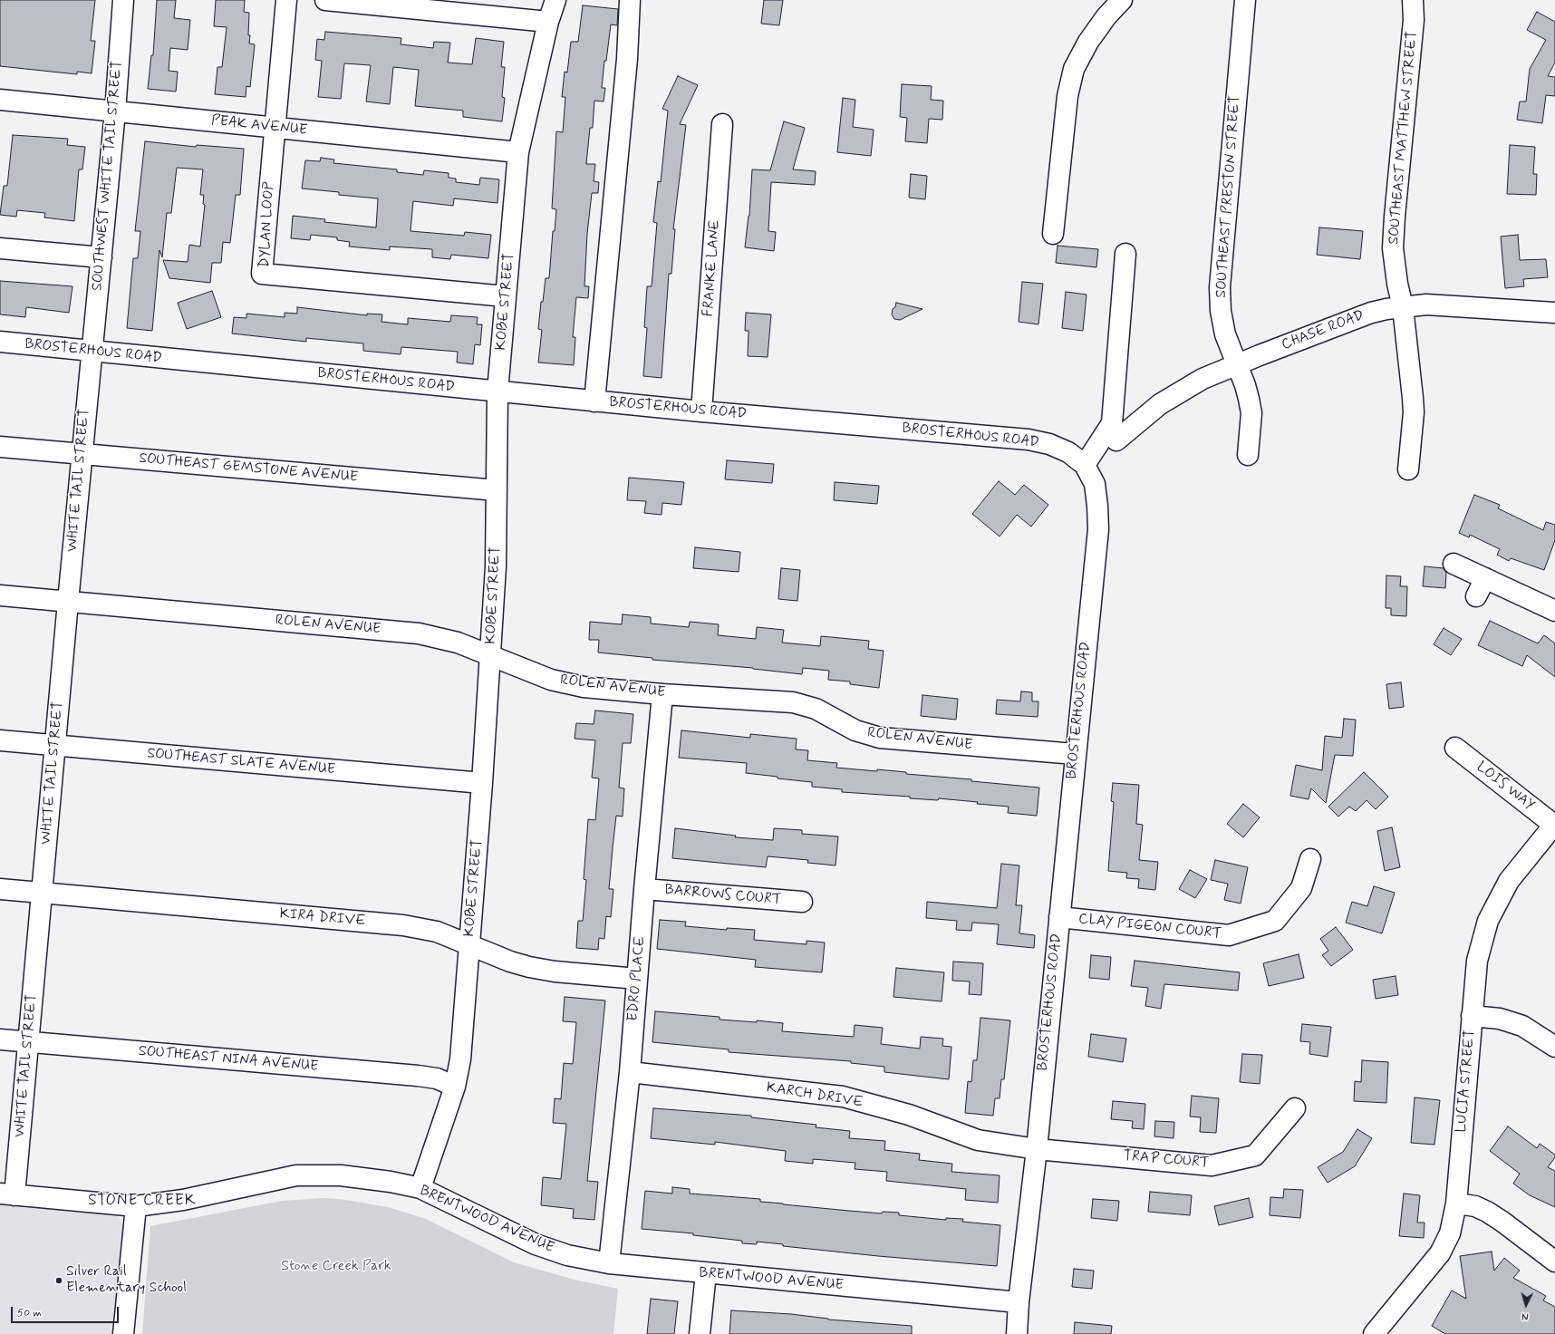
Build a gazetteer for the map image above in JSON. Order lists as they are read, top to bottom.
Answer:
{
  "streets": {
    "street": [
      "PEAK AVENUE",
      "SOUTHEAST MATTHEW STREET",
      "SOUTHWEST WHITE TAIL STREET",
      "SOUTHEAST PRESTON STREET",
      "DYLAN LOOP",
      "FRANKE LANE",
      "KOBE STREET",
      "CHASE ROAD",
      "BROSTERHOUS ROAD",
      "SOUTHEAST GEMSTONE AVENUE",
      "WHITE TAIL STREET",
      "ROLEN AVENUE",
      "SOUTHEAST SLATE AVENUE",
      "LOIS WAY",
      "BARROWS COURT",
      "KIRA DRIVE",
      "CLAY PIGEON COURT",
      "EDRO PLACE",
      "SOUTHEAST NINA AVENUE",
      "LUCIA STREET",
      "KARCH DRIVE",
      "TRAP COURT",
      "BRENTWOOD AVENUE"
    ]
  },
  "crossings": [
    ["PEAK AVENUE", "SOUTHWEST WHITE TAIL STREET"],
    ["PEAK AVENUE", "DYLAN LOOP"],
    ["PEAK AVENUE", "KOBE STREET"],
    ["SOUTHEAST MATTHEW STREET", "CHASE ROAD"],
    ["SOUTHWEST WHITE TAIL STREET", "BROSTERHOUS ROAD"],
    ["SOUTHWEST WHITE TAIL STREET", "WHITE TAIL STREET"],
    ["SOUTHEAST PRESTON STREET", "CHASE ROAD"],
    ["DYLAN LOOP", "KOBE STREET"],
    ["FRANKE LANE", "BROSTERHOUS ROAD"],
    ["KOBE STREET", "BROSTERHOUS ROAD"],
    ["KOBE STREET", "SOUTHEAST GEMSTONE AVENUE"],
    ["KOBE STREET", "ROLEN AVENUE"],
    ["KOBE STREET", "SOUTHEAST SLATE AVENUE"],
    ["KOBE STREET", "KIRA DRIVE"],
    ["KOBE STREET", "SOUTHEAST NINA AVENUE"],
    ["KOBE STREET", "BRENTWOOD AVENUE"],
    ["BROSTERHOUS ROAD", "WHITE TAIL STREET"],
    ["BROSTERHOUS ROAD", "ROLEN AVENUE"],
    ["BROSTERHOUS ROAD", "CLAY PIGEON COURT"],
    ["BROSTERHOUS ROAD", "KARCH DRIVE"],
    ["BROSTERHOUS ROAD", "TRAP COURT"],
    ["BROSTERHOUS ROAD", "BRENTWOOD AVENUE"],
    ["SOUTHEAST GEMSTONE AVENUE", "WHITE TAIL STREET"],
    ["WHITE TAIL STREET", "ROLEN AVENUE"],
    ["WHITE TAIL STREET", "SOUTHEAST SLATE AVENUE"],
    ["WHITE TAIL STREET", "KIRA DRIVE"],
    ["WHITE TAIL STREET", "SOUTHEAST NINA AVENUE"],
    ["WHITE TAIL STREET", "BRENTWOOD AVENUE"],
    ["ROLEN AVENUE", "EDRO PLACE"],
    ["LOIS WAY", "LUCIA STREET"],
    ["BARROWS COURT", "EDRO PLACE"],
    ["KIRA DRIVE", "EDRO PLACE"],
    ["EDRO PLACE", "KARCH DRIVE"],
    ["EDRO PLACE", "BRENTWOOD AVENUE"],
    ["KARCH DRIVE", "TRAP COURT"]
  ],
  "districts": ["STONE CREEK"],
  "parks": ["Stone Creek Park"],
  "places": ["Silver Rail Elementary School"],
  "scale_bar": "50 m",
  "north": "bottom"
}
